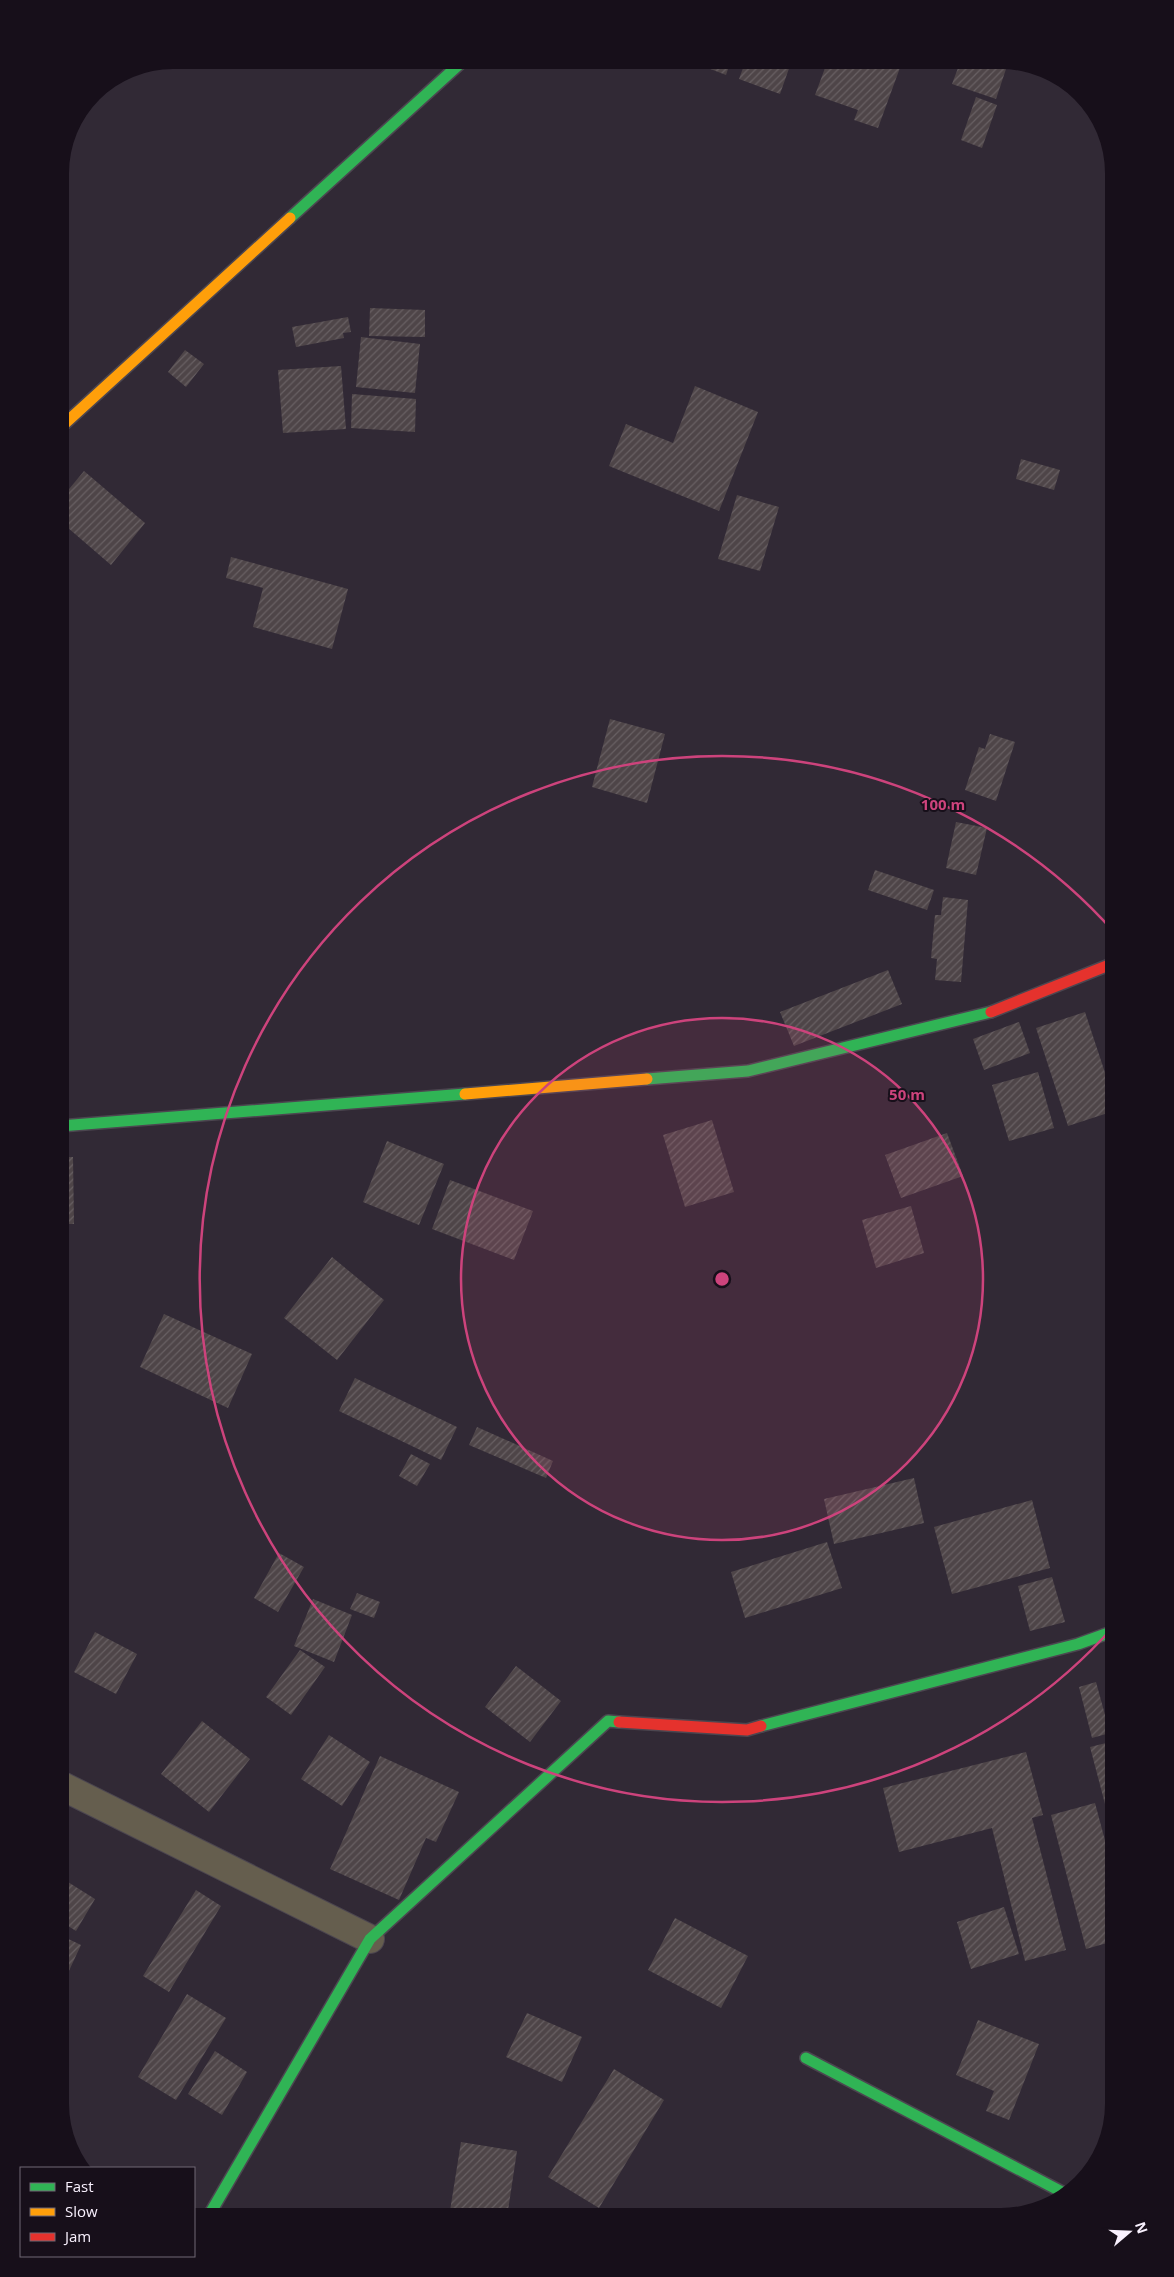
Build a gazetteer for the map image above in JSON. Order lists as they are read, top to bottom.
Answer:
{
  "legend": ["Fast", "Slow", "Jam"],
  "north": "right",
  "rings": ["100 m", "50 m"]
}
